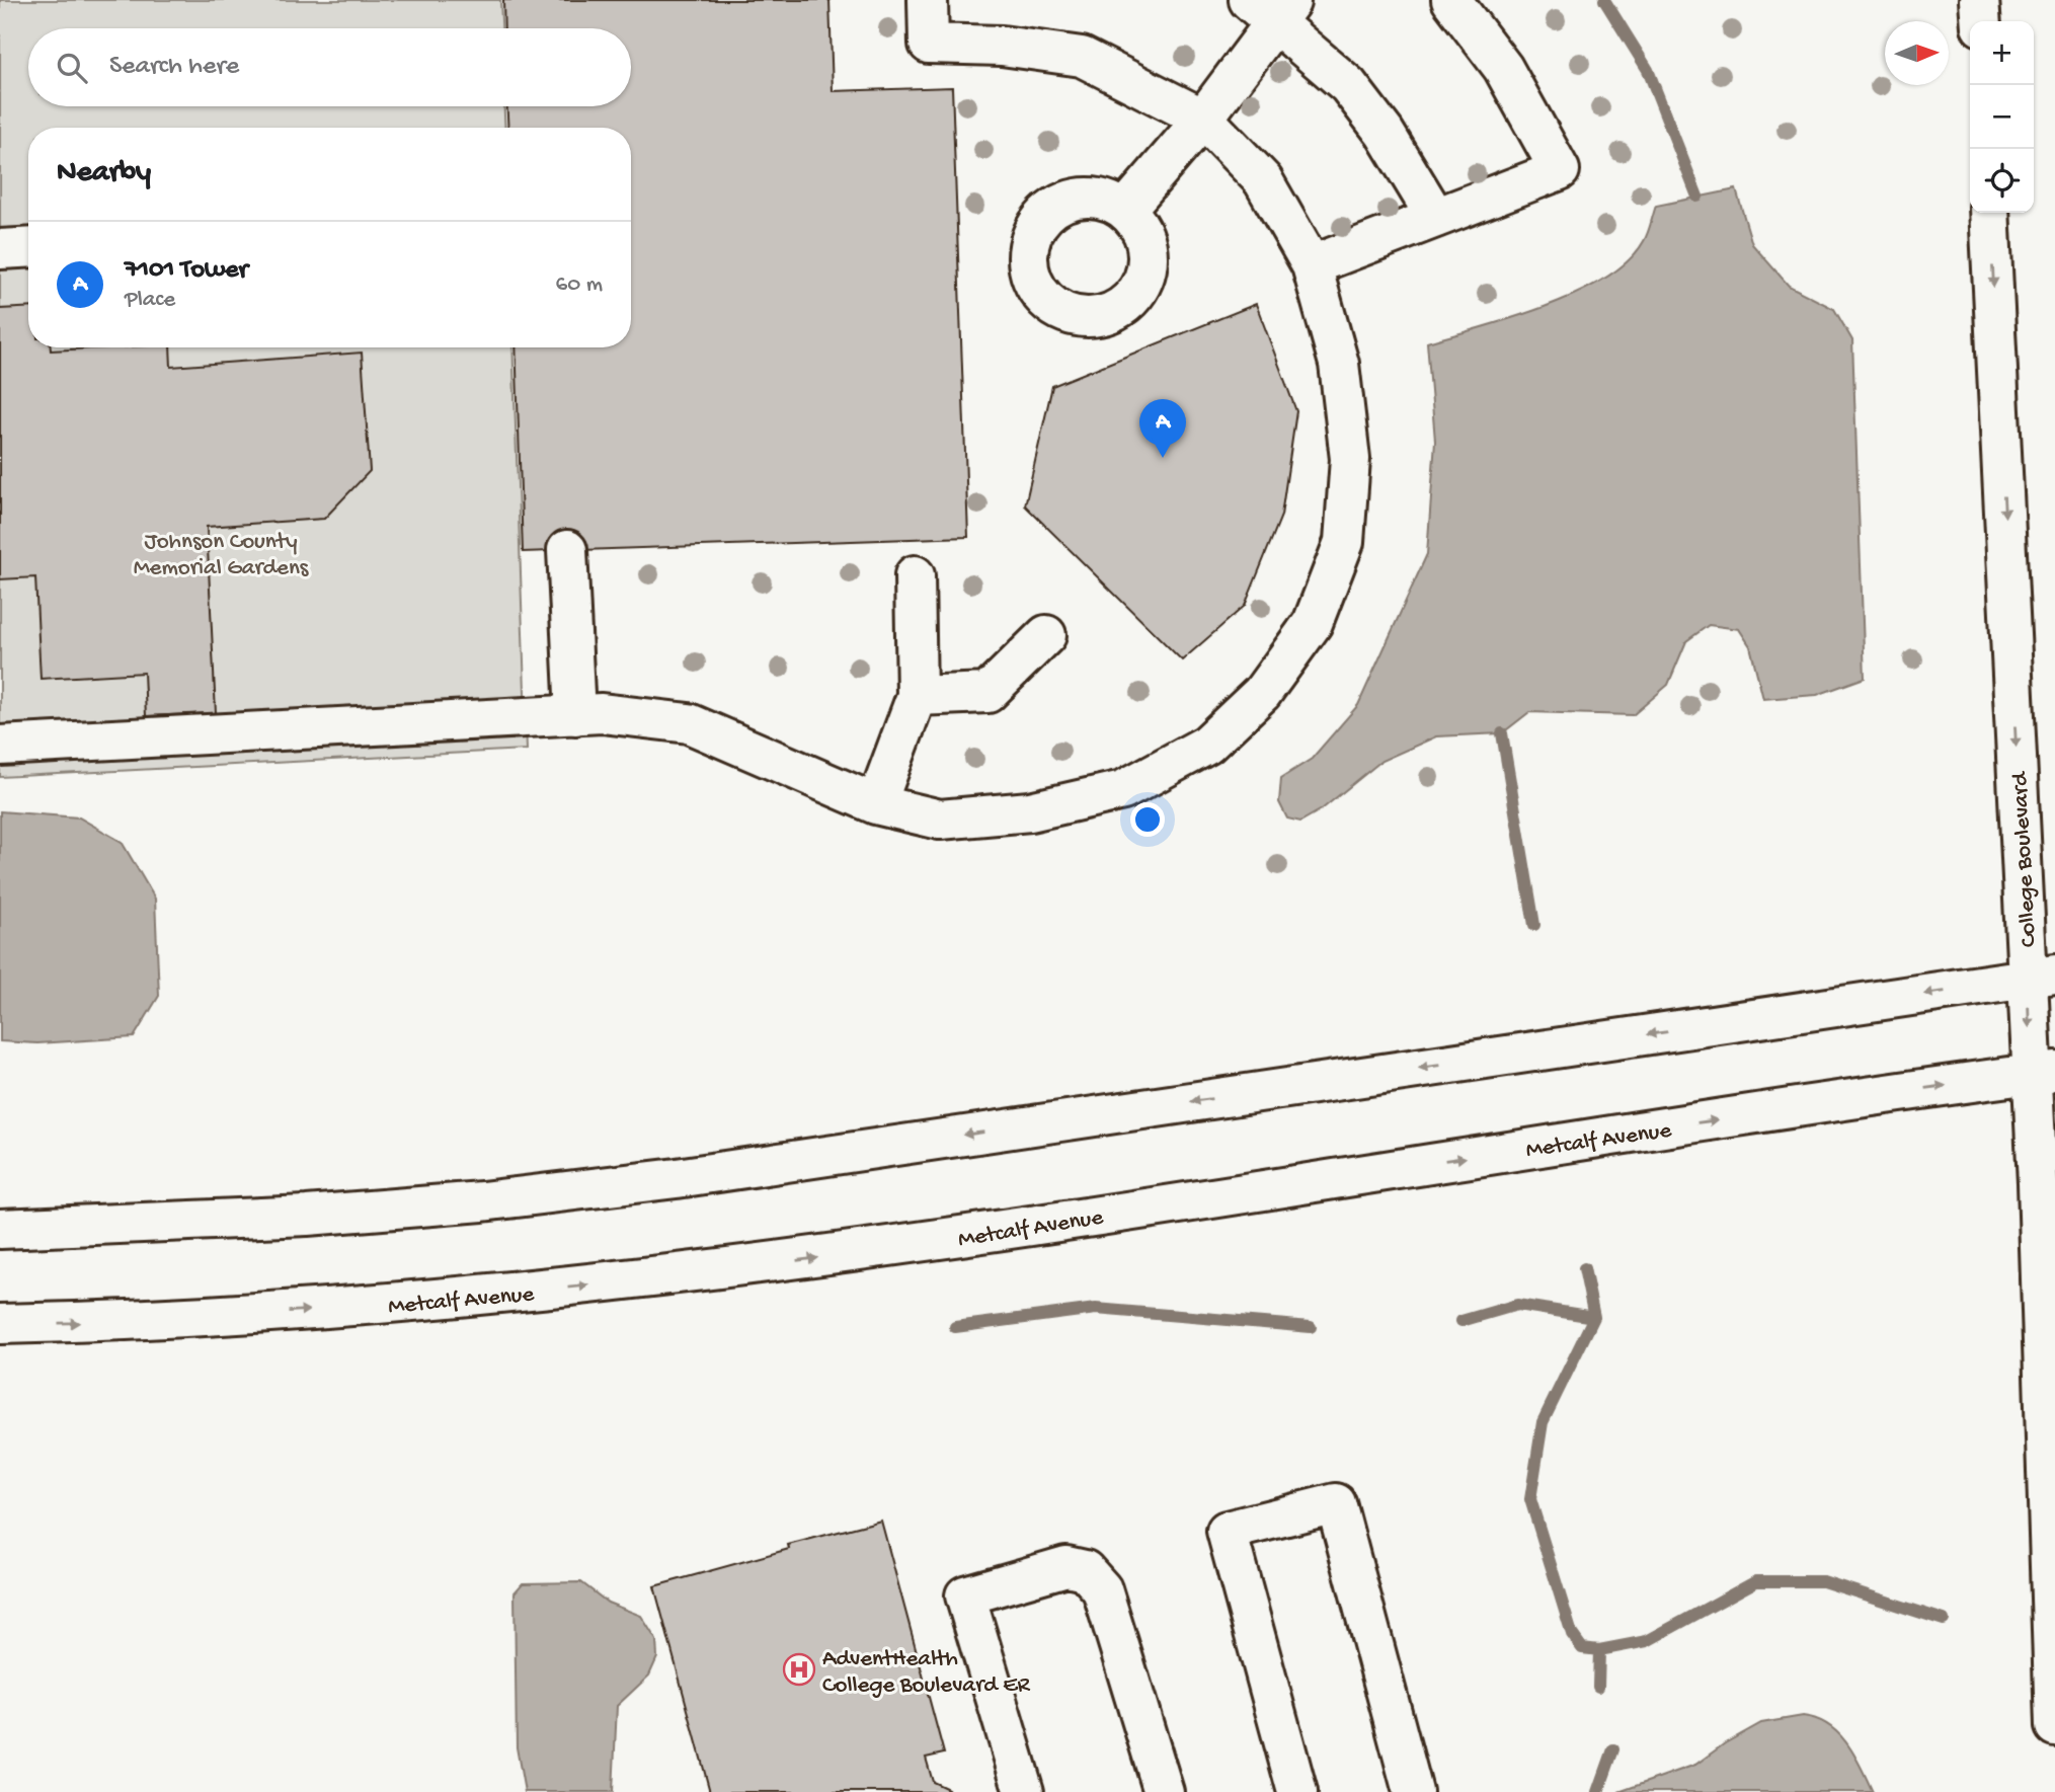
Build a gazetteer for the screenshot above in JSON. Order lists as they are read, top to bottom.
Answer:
{
  "streets": {
    "main road": ["College Boulevard", "Metcalf Avenue"]
  },
  "crossings": [
    ["College Boulevard", "Metcalf Avenue"]
  ],
  "one_way": ["College Boulevard"],
  "parks": ["Johnson County Memorial Gardens"],
  "places": {
    "hospital": ["AdventHealth College Boulevard ER"]
  },
  "north": "right",
  "page": {
    "map_buttons": ["+", "−"],
    "search": "Search here",
    "heading": "Nearby",
    "list": [
      {
        "mark": "A",
        "name": "7101 Tower",
        "note": "Place",
        "value": "60 m"
      }
    ],
    "pins": "A"
  }
}
